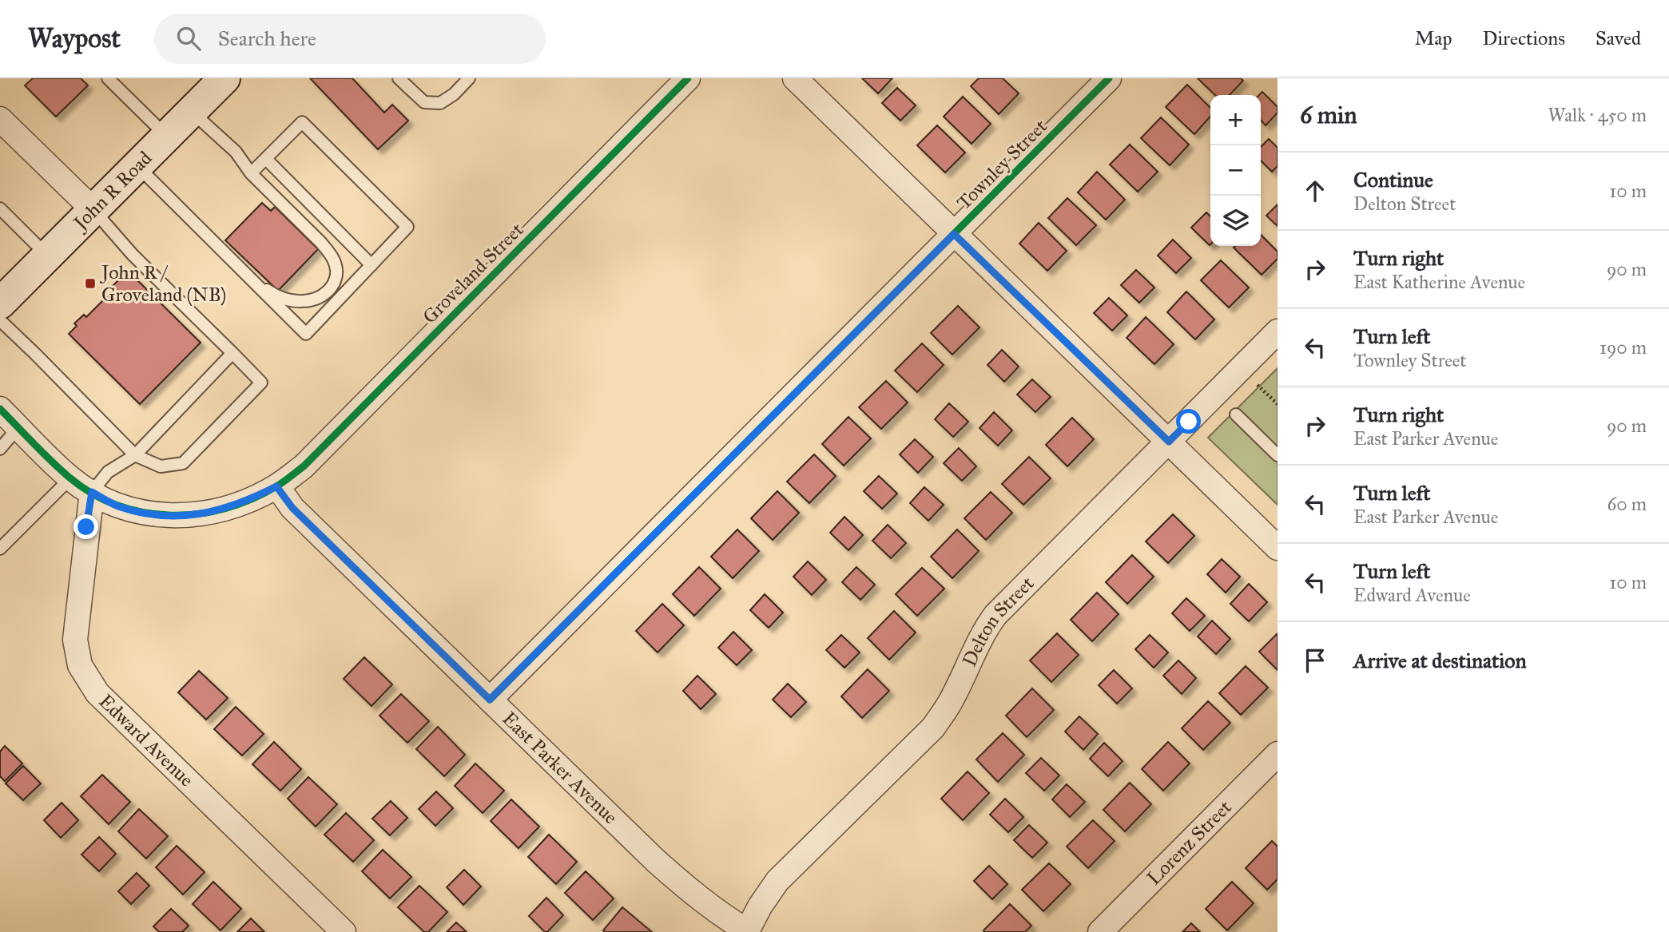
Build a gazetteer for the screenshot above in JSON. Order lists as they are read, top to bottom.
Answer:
{
  "streets": {
    "main road": ["John R Road"],
    "street": [
      "Townley Street",
      "Groveland Street",
      "Delton Street",
      "Edward Avenue",
      "East Parker Avenue",
      "Lorenz Street"
    ]
  },
  "crossings": [
    ["Townley Street", "East Parker Avenue"],
    ["Groveland Street", "East Parker Avenue"],
    ["Delton Street", "East Parker Avenue"]
  ],
  "places": {
    "transit": ["John R / Groveland (NB)"]
  },
  "page": {
    "header": "Waypost",
    "search": "Search here",
    "nav": ["Map", "Directions", "Saved"],
    "heading": ["6 min", "Walk · 450 m"],
    "map_buttons": ["+", "−"],
    "list": [
      ["Continue", "Delton Street", "10 m"],
      ["Turn right", "East Katherine Avenue", "90 m"],
      ["Turn left", "Townley Street", "190 m"],
      ["Turn right", "East Parker Avenue", "90 m"],
      ["Turn left", "East Parker Avenue", "60 m"],
      ["Turn left", "Edward Avenue", "10 m"],
      "Arrive at destination"
    ]
  }
}
